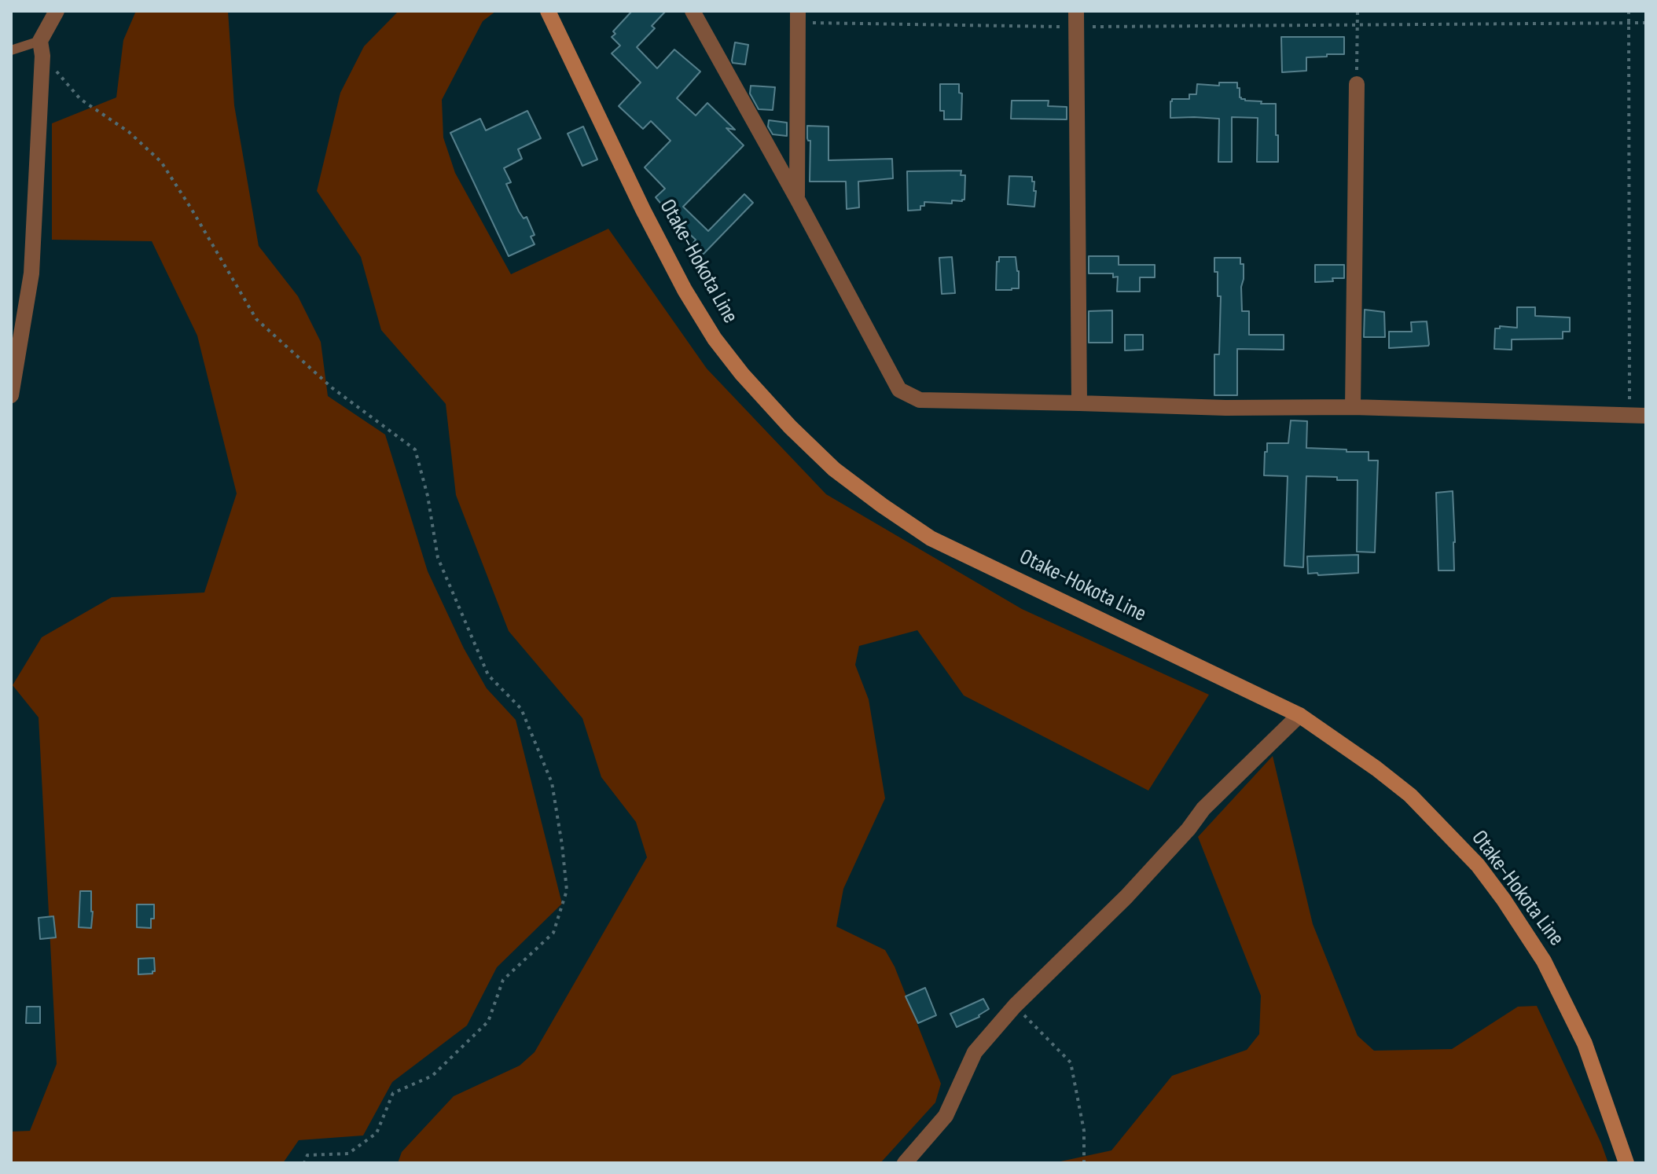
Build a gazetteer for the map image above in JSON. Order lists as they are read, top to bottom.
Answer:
{
  "streets": {
    "main road": ["Otake-Hokota Line"]
  }
}
